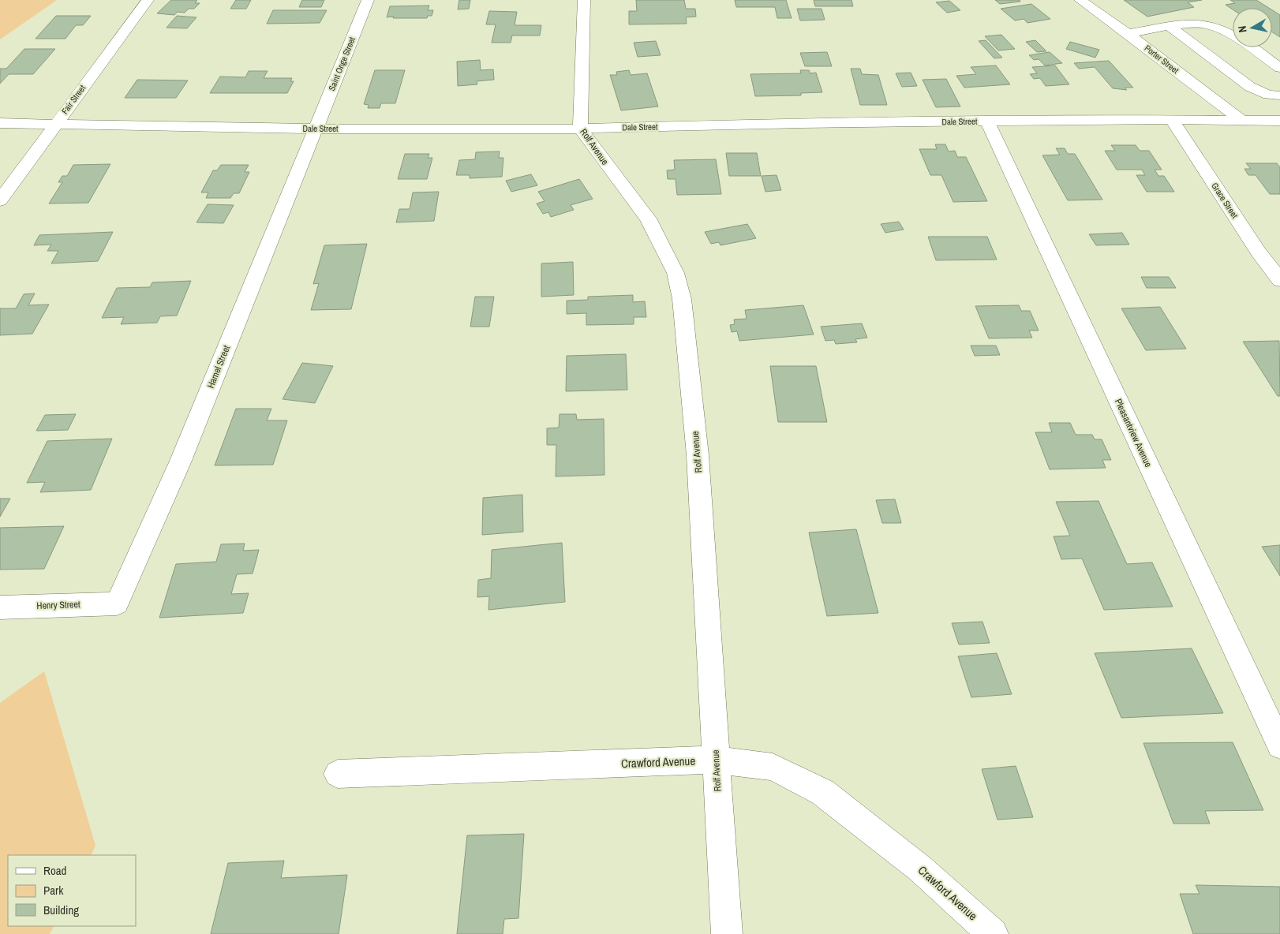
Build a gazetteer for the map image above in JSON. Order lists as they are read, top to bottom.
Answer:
{
  "streets": {
    "street": [
      "Porter Street",
      "Saint Onge Street",
      "Fair Street",
      "Dale Street",
      "Rolf Avenue",
      "Grace Street",
      "Hamel Street",
      "Pleasantview Avenue",
      "Henry Street",
      "Crawford Avenue"
    ]
  },
  "crossings": [
    ["Porter Street", "Dale Street"],
    ["Saint Onge Street", "Dale Street"],
    ["Saint Onge Street", "Hamel Street"],
    ["Fair Street", "Dale Street"],
    ["Dale Street", "Rolf Avenue"],
    ["Dale Street", "Grace Street"],
    ["Dale Street", "Hamel Street"],
    ["Dale Street", "Pleasantview Avenue"],
    ["Rolf Avenue", "Crawford Avenue"],
    ["Hamel Street", "Henry Street"]
  ],
  "legend": ["Road", "Park", "Building"],
  "north": "left"
}
